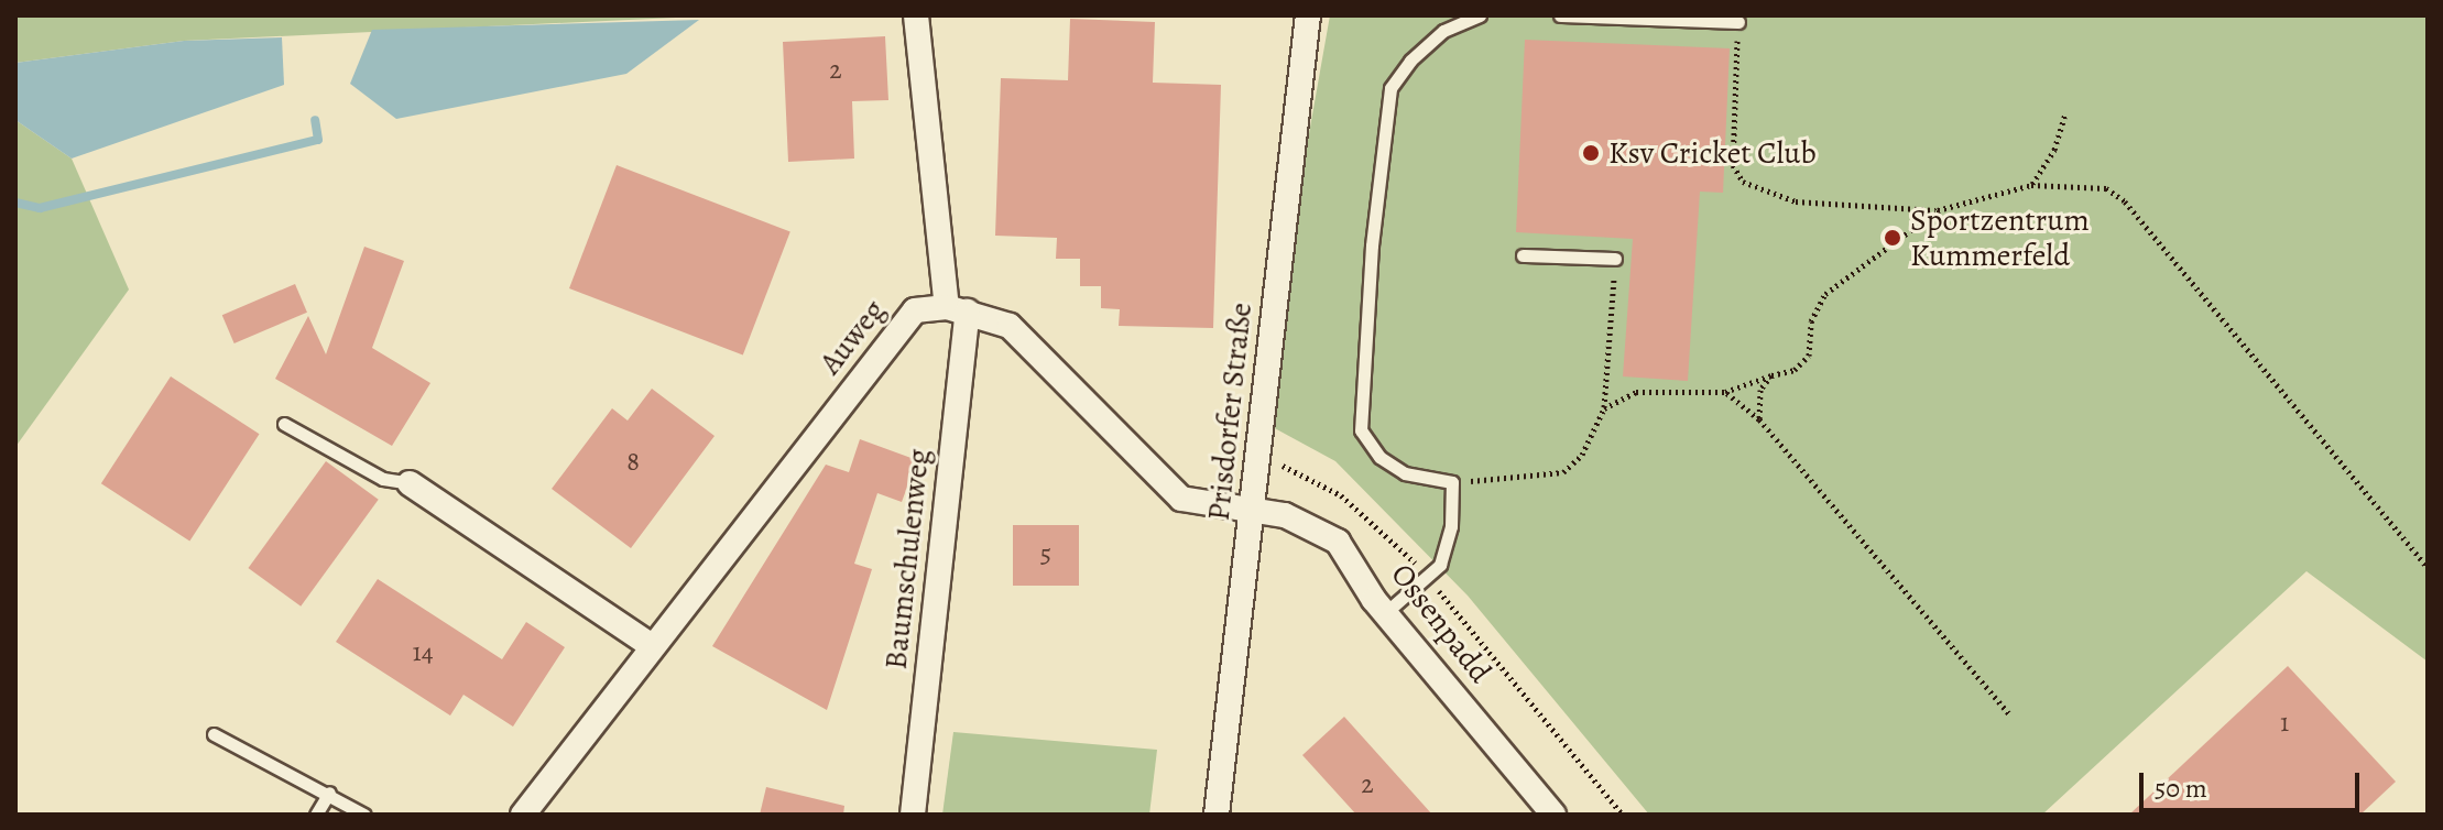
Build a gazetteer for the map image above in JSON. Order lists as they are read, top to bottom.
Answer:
{
  "streets": {
    "street": [
      "Auweg",
      "Prisdorfer Straße",
      "Baumschulenweg",
      "Ossenpadd"
    ]
  },
  "crossings": [
    ["Auweg", "Baumschulenweg"],
    ["Prisdorfer Straße", "Ossenpadd"]
  ],
  "places": ["Ksv Cricket Club", "Sportzentrum Kummerfeld"],
  "house_numbers": [
    "2",
    "8",
    "5",
    "14",
    "1",
    "2"
  ],
  "scale_bar": "50 m"
}
